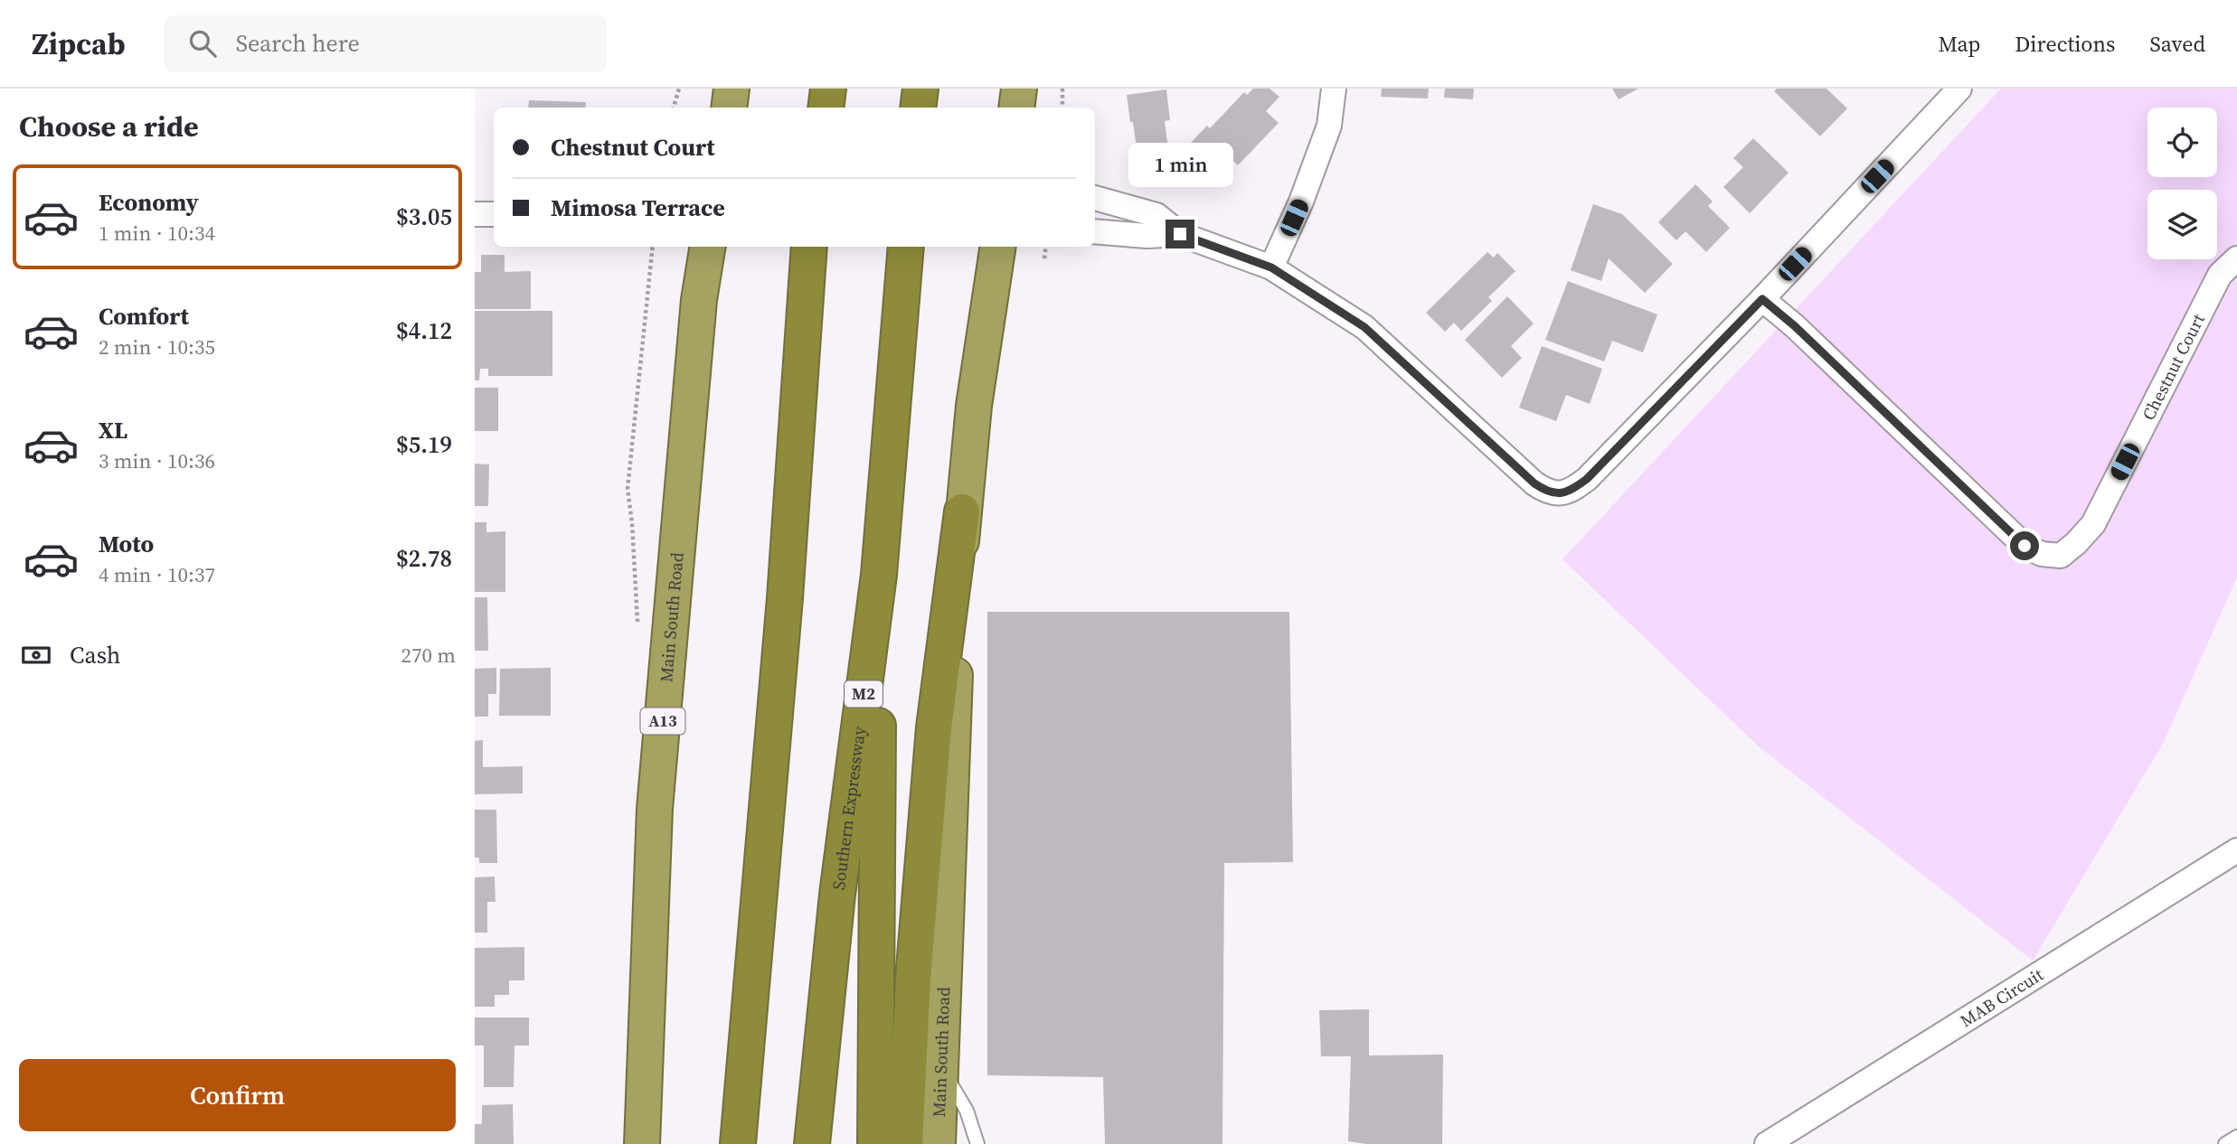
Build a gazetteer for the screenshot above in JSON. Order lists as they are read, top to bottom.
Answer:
{
  "streets": {
    "highway": [
      "Main South Road",
      "M2",
      "A13",
      "Southern Expressway"
    ],
    "street": ["Chestnut Court", "MAB Circuit"]
  },
  "page": {
    "header": "Zipcab",
    "search": "Search here",
    "nav": ["Map", "Directions", "Saved"],
    "heading": "Choose a ride",
    "banner": ["Chestnut Court", "Mimosa Terrace"],
    "bubble": "1 min",
    "list": [
      {
        "name": "Economy",
        "note": "1 min · 10:34",
        "value": "$3.05"
      },
      {
        "name": "Comfort",
        "note": "2 min · 10:35",
        "value": "$4.12"
      },
      {
        "name": "XL",
        "note": "3 min · 10:36",
        "value": "$5.19"
      },
      {
        "name": "Moto",
        "note": "4 min · 10:37",
        "value": "$2.78"
      }
    ],
    "pay": ["Cash", "270 m"],
    "buttons": "Confirm"
  }
}
